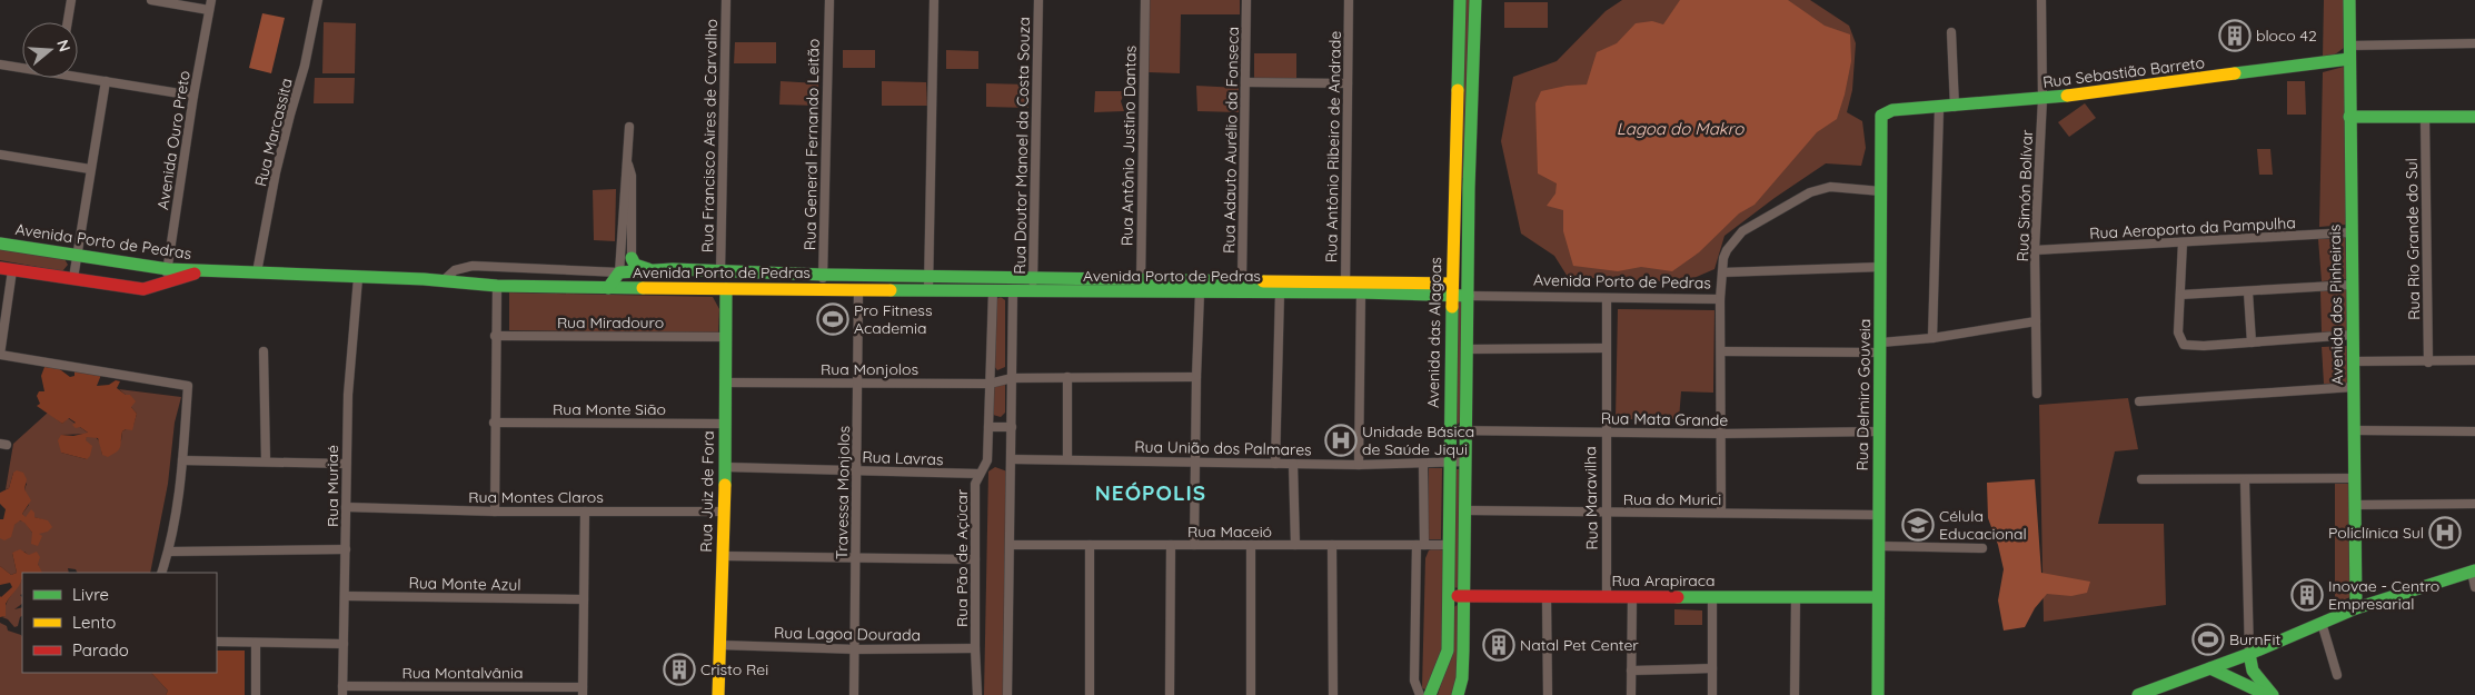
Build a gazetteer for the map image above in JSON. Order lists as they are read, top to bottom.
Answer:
{
  "streets": {
    "main road": [
      "Rua Sebastião Barreto",
      "Avenida Porto de Pedras",
      "Avenida dos Pinheirais",
      "Avenida das Alagoas",
      "Rua Delmiro Gouveia",
      "Rua Juiz de Fora",
      "Rua Arapiraca"
    ],
    "street": [
      "Rua Marcassita",
      "Rua Francisco Aires de Carvalho",
      "Avenida Ouro Preto",
      "Rua Adauto Aurélio da Fonseca",
      "Rua General Fernando Leitão",
      "Rua Doutor Manoel da Costa Souza",
      "Rua Antônio Justino Dantas",
      "Rua Antônio Ribeiro de Andrade",
      "Rua Simón Bolívar",
      "Rua Aeroporto da Pampulha",
      "Rua Rio Grande do Sul",
      "Rua Miradouro",
      "Rua Monjolos",
      "Rua Monte Sião",
      "Rua Mata Grande",
      "Rua União dos Palmares",
      "Rua Lavras",
      "Rua Muriaé",
      "Travessa Monjolos",
      "Rua Montes Claros",
      "Rua Maravilha",
      "Rua do Murici",
      "Rua Maceió",
      "Rua Pão de Açúcar",
      "Rua Monte Azul",
      "Rua Lagoa Dourada",
      "Rua Montalvânia"
    ]
  },
  "crossings": [
    ["Rua Sebastião Barreto", "Rua Simón Bolívar"],
    ["Rua Sebastião Barreto", "Avenida dos Pinheirais"],
    ["Rua Sebastião Barreto", "Rua Delmiro Gouveia"],
    ["Rua Marcassita", "Avenida Porto de Pedras"],
    ["Rua Francisco Aires de Carvalho", "Avenida Porto de Pedras"],
    ["Avenida Ouro Preto", "Avenida Porto de Pedras"],
    ["Rua Adauto Aurélio da Fonseca", "Avenida Porto de Pedras"],
    ["Rua General Fernando Leitão", "Avenida Porto de Pedras"],
    ["Rua Doutor Manoel da Costa Souza", "Avenida Porto de Pedras"],
    ["Rua Antônio Justino Dantas", "Avenida Porto de Pedras"],
    ["Rua Antônio Ribeiro de Andrade", "Avenida Porto de Pedras"],
    ["Rua Simón Bolívar", "Rua Aeroporto da Pampulha"],
    ["Rua Aeroporto da Pampulha", "Avenida dos Pinheirais"],
    ["Avenida Porto de Pedras", "Avenida das Alagoas"],
    ["Avenida Porto de Pedras", "Rua Muriaé"],
    ["Avenida Porto de Pedras", "Rua Juiz de Fora"],
    ["Avenida Porto de Pedras", "Travessa Monjolos"],
    ["Avenida Porto de Pedras", "Rua Maravilha"],
    ["Avenida Porto de Pedras", "Rua Pão de Açúcar"],
    ["Rua Miradouro", "Rua Juiz de Fora"],
    ["Avenida das Alagoas", "Rua Mata Grande"],
    ["Avenida das Alagoas", "Rua União dos Palmares"],
    ["Avenida das Alagoas", "Rua Maceió"],
    ["Avenida das Alagoas", "Rua Arapiraca"],
    ["Rua Monjolos", "Rua Juiz de Fora"],
    ["Rua Monjolos", "Travessa Monjolos"],
    ["Rua Monjolos", "Rua Pão de Açúcar"],
    ["Rua Delmiro Gouveia", "Rua Mata Grande"],
    ["Rua Delmiro Gouveia", "Rua do Murici"],
    ["Rua Delmiro Gouveia", "Rua Arapiraca"],
    ["Rua Monte Sião", "Rua Juiz de Fora"],
    ["Rua Mata Grande", "Rua Maravilha"],
    ["Rua Lavras", "Rua Juiz de Fora"],
    ["Rua Lavras", "Travessa Monjolos"],
    ["Rua Lavras", "Rua Pão de Açúcar"],
    ["Rua Muriaé", "Rua Montes Claros"],
    ["Rua Muriaé", "Rua Monte Azul"],
    ["Rua Muriaé", "Rua Montalvânia"],
    ["Rua Juiz de Fora", "Rua Montes Claros"],
    ["Rua Juiz de Fora", "Rua Lagoa Dourada"],
    ["Travessa Monjolos", "Rua Lagoa Dourada"],
    ["Rua Maravilha", "Rua do Murici"],
    ["Rua Maravilha", "Rua Arapiraca"],
    ["Rua Pão de Açúcar", "Rua Lagoa Dourada"]
  ],
  "districts": ["NEÓPOLIS"],
  "water": ["Lagoa do Makro"],
  "places": {
    "building": [
      "bloco 42",
      "Inovae - Centro Empresarial",
      "Natal Pet Center",
      "Cristo Rei"
    ],
    "sports": ["Pro Fitness Academia", "BurnFit"],
    "hospital": ["Unidade Básica de Saúde Jiqui", "Policlínica Sul"],
    "school or university": ["Célula Educacional"]
  },
  "legend": ["Livre", "Lento", "Parado"],
  "north": "right"
}
